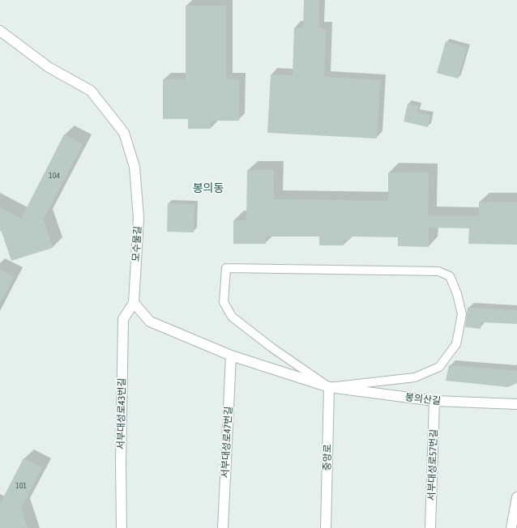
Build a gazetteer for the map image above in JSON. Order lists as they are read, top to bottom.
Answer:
{
  "streets": {
    "street": [
      "모수물길",
      "봉의산길",
      "서부대성로43번길",
      "서부대성로47번길",
      "중앙로",
      "서부대성로57번길"
    ]
  },
  "crossings": [
    ["모수물길", "서부대성로43번길"],
    ["봉의산길", "중앙로"],
    ["봉의산길", "서부대성로57번길"]
  ],
  "districts": ["봉의동"],
  "house_numbers": ["104", "101"]
}
